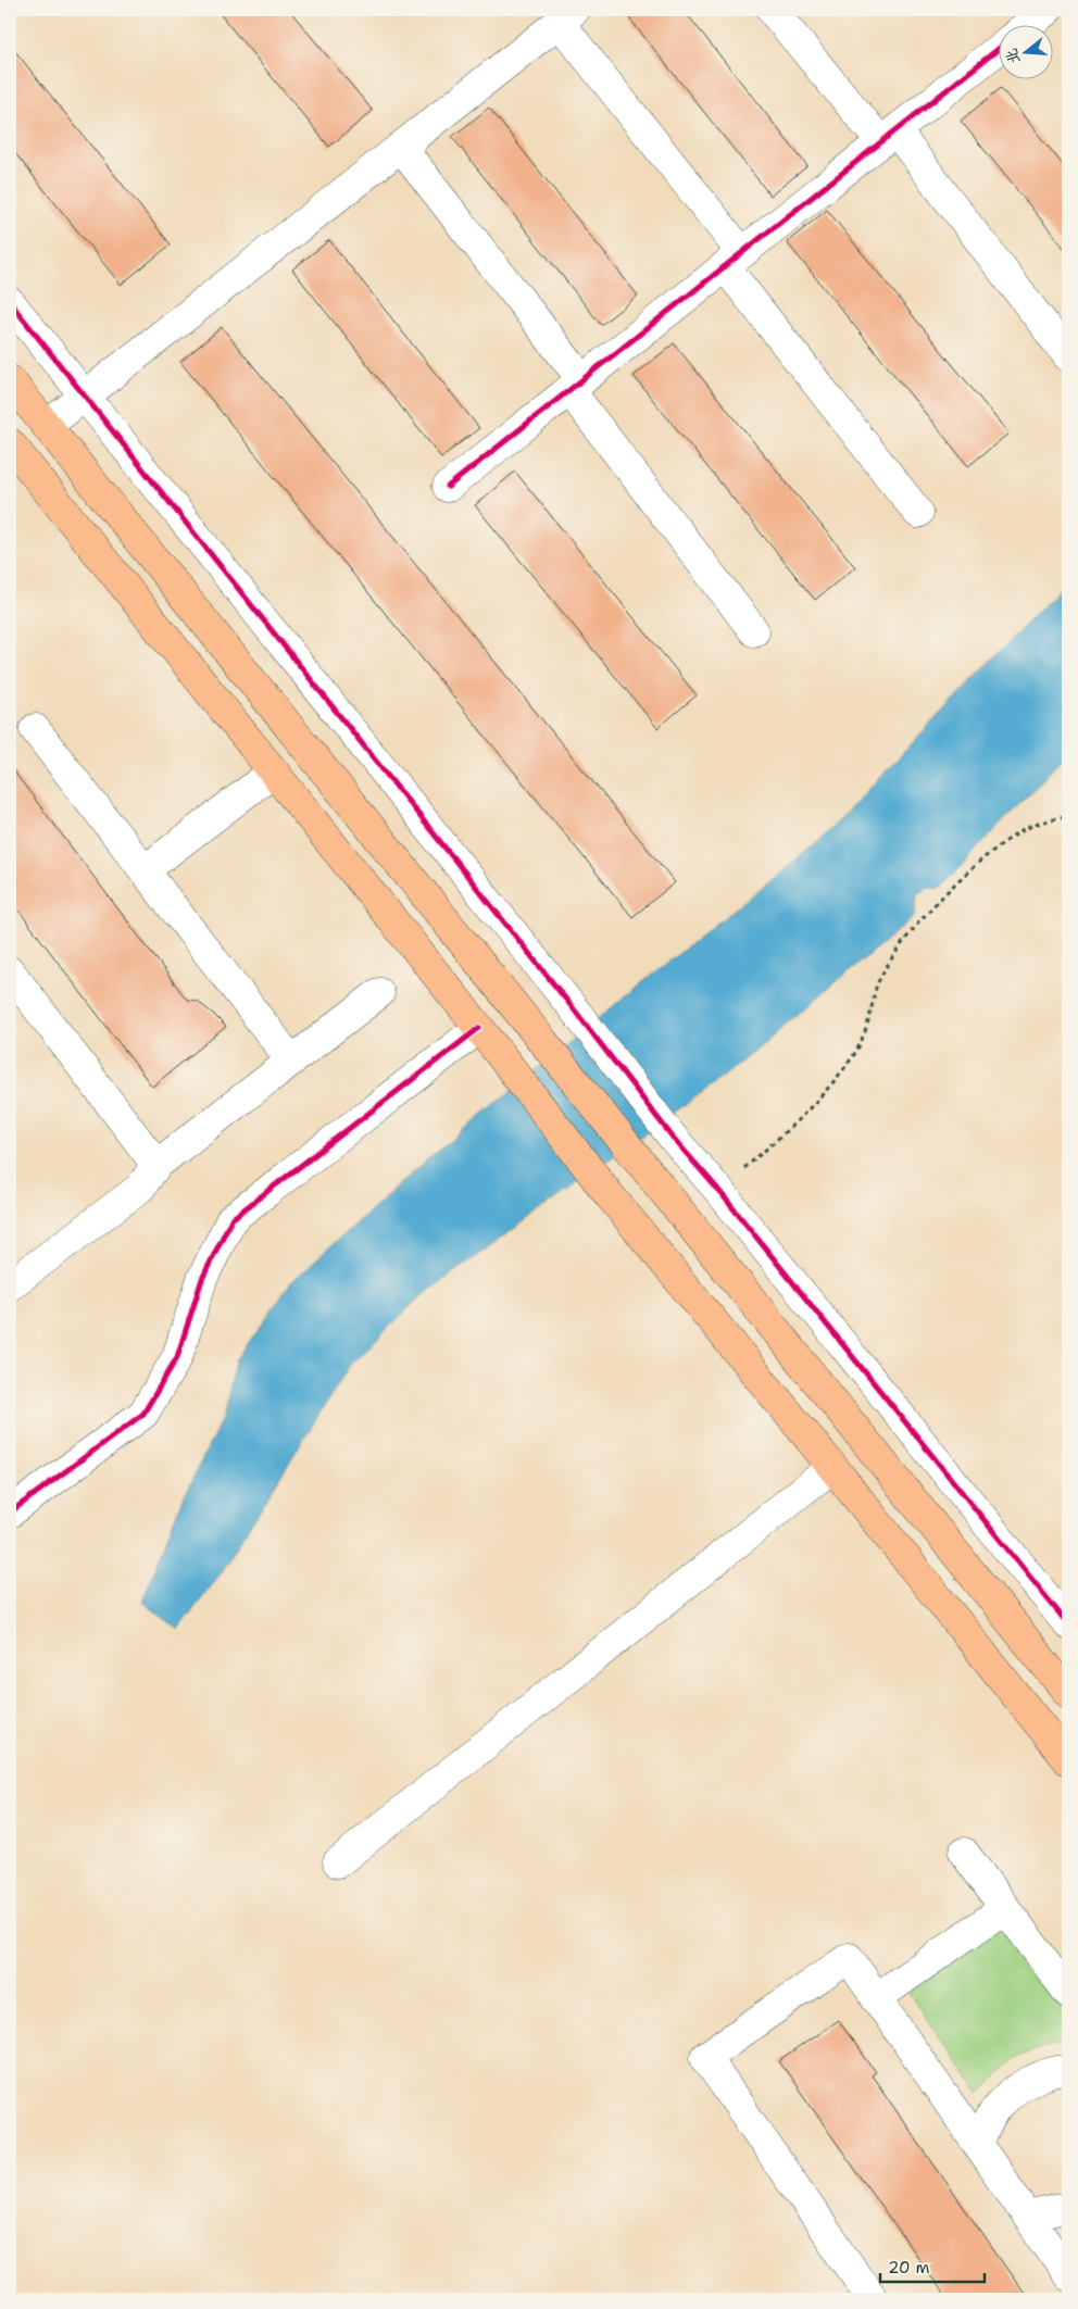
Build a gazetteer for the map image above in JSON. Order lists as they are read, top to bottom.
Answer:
{
  "scale_bar": "20 m",
  "north": "left"
}
